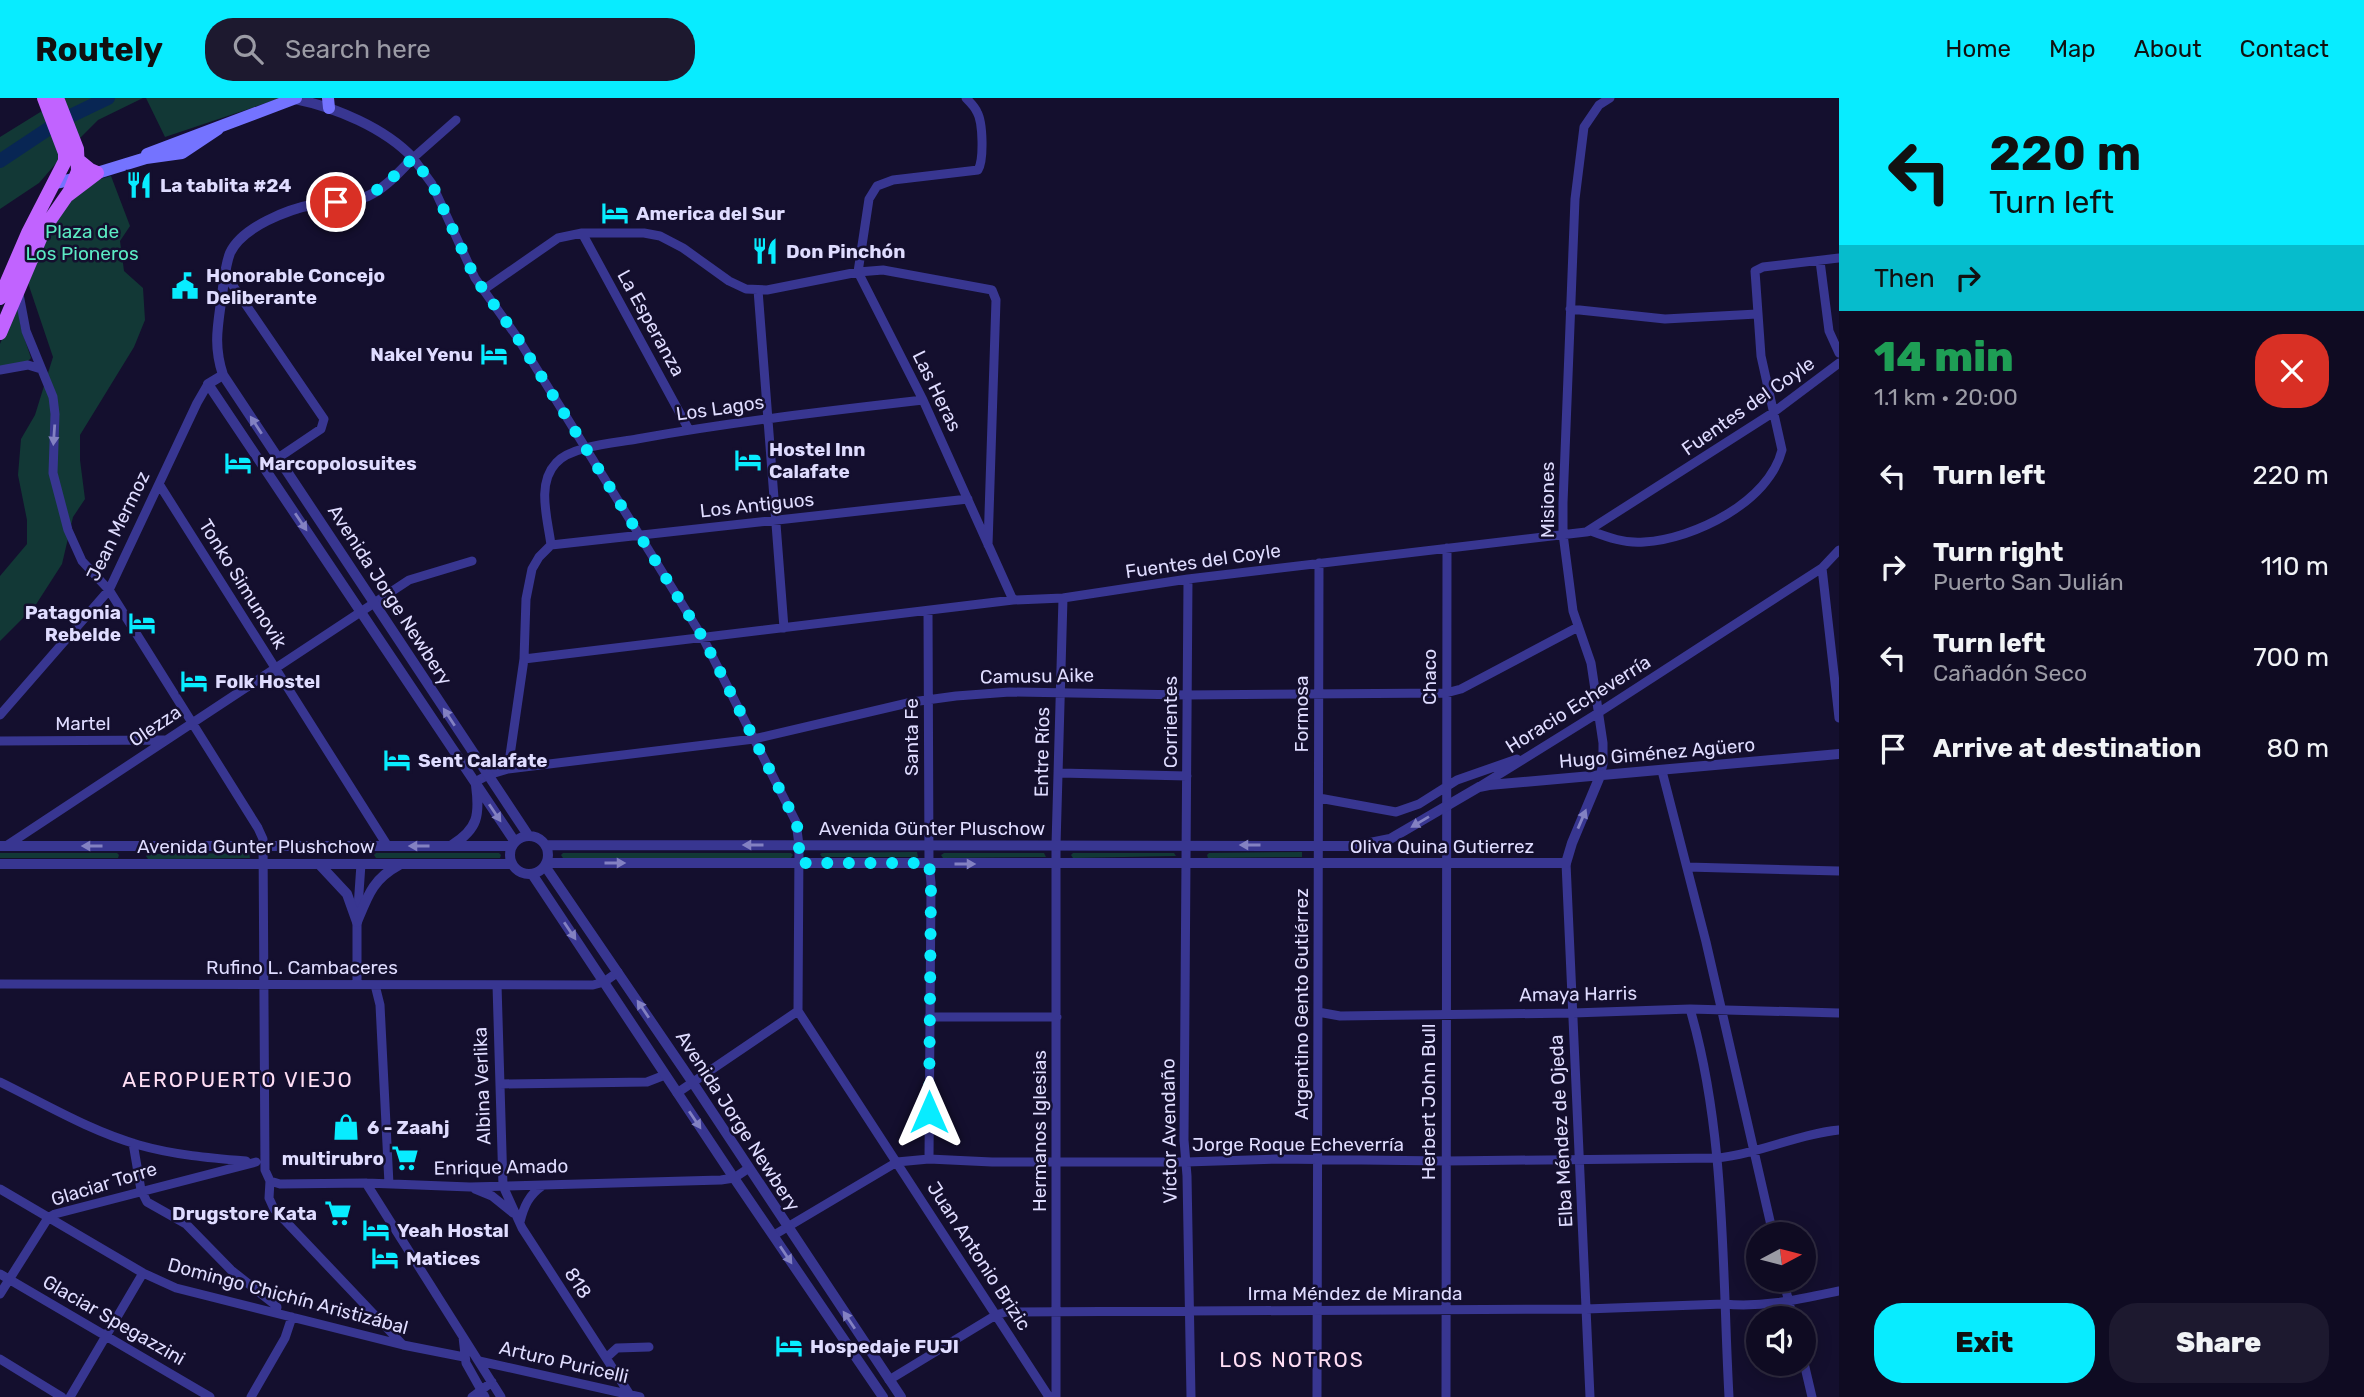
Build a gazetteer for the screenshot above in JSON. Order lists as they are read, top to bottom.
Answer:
{
  "streets": {
    "street": [
      "La Esperanza",
      "Las Heras",
      "Fuentes del Coyle",
      "Los Lagos",
      "Misiones",
      "Los Antiguos",
      "Jean Mermoz",
      "Tonko Simunovik",
      "Avenida Jorge Newbery",
      "Camusu Aike",
      "Chaco",
      "Horacio Echeverría",
      "Formosa",
      "Corrientes",
      "Martel",
      "Olezza",
      "Santa Fe",
      "Entre Ríos",
      "Hugo Giménez Agüero",
      "Avenida Günter Pluschow",
      "Avenida Gunter Plushchow",
      "Oliva Quina Gutierrez",
      "Rufino L. Cambaceres",
      "Amaya Harris",
      "Argentino Gento Gutiérrez",
      "Albina Verlika",
      "Herbert John Bull",
      "Hermanos Iglesias",
      "Víctor Avendaño",
      "Elba Méndez de Ojeda",
      "Jorge Roque Echeverría",
      "Enrique Amado",
      "Glaciar Torre",
      "Juan Antonio Brizic",
      "818",
      "Irma Méndez de Miranda",
      "Domingo Chichín Aristizábal",
      "Glaciar Spegazzini",
      "Arturo Puricelli"
    ]
  },
  "crossings": [
    ["La Esperanza", "Los Lagos"],
    ["Las Heras", "Fuentes del Coyle"],
    ["Las Heras", "Los Lagos"],
    ["Las Heras", "Los Antiguos"],
    ["Fuentes del Coyle", "Misiones"],
    ["Fuentes del Coyle", "Chaco"],
    ["Fuentes del Coyle", "Formosa"],
    ["Fuentes del Coyle", "Corrientes"],
    ["Fuentes del Coyle", "Santa Fe"],
    ["Fuentes del Coyle", "Entre Ríos"],
    ["Los Lagos", "Los Antiguos"],
    ["Misiones", "Camusu Aike"],
    ["Misiones", "Horacio Echeverría"],
    ["Misiones", "Hugo Giménez Agüero"],
    ["Misiones", "Oliva Quina Gutierrez"],
    ["Misiones", "Elba Méndez de Ojeda"],
    ["Jean Mermoz", "Tonko Simunovik"],
    ["Jean Mermoz", "Avenida Jorge Newbery"],
    ["Tonko Simunovik", "Olezza"],
    ["Tonko Simunovik", "Avenida Gunter Plushchow"],
    ["Avenida Jorge Newbery", "Camusu Aike"],
    ["Avenida Jorge Newbery", "Olezza"],
    ["Avenida Jorge Newbery", "Avenida Günter Pluschow"],
    ["Avenida Jorge Newbery", "Avenida Gunter Plushchow"],
    ["Avenida Jorge Newbery", "Rufino L. Cambaceres"],
    ["Avenida Jorge Newbery", "Jorge Roque Echeverría"],
    ["Avenida Jorge Newbery", "Enrique Amado"],
    ["Avenida Jorge Newbery", "Irma Méndez de Miranda"],
    ["Camusu Aike", "Chaco"],
    ["Camusu Aike", "Formosa"],
    ["Camusu Aike", "Corrientes"],
    ["Camusu Aike", "Santa Fe"],
    ["Camusu Aike", "Entre Ríos"],
    ["Chaco", "Horacio Echeverría"],
    ["Chaco", "Herbert John Bull"],
    ["Horacio Echeverría", "Formosa"],
    ["Horacio Echeverría", "Hugo Giménez Agüero"],
    ["Horacio Echeverría", "Avenida Günter Pluschow"],
    ["Horacio Echeverría", "Herbert John Bull"],
    ["Formosa", "Avenida Günter Pluschow"],
    ["Formosa", "Oliva Quina Gutierrez"],
    ["Formosa", "Argentino Gento Gutiérrez"],
    ["Corrientes", "Avenida Günter Pluschow"],
    ["Corrientes", "Víctor Avendaño"],
    ["Martel", "Olezza"],
    ["Olezza", "Avenida Gunter Plushchow"],
    ["Santa Fe", "Avenida Günter Pluschow"],
    ["Santa Fe", "Jorge Roque Echeverría"],
    ["Entre Ríos", "Avenida Günter Pluschow"],
    ["Entre Ríos", "Hermanos Iglesias"],
    ["Avenida Günter Pluschow", "Avenida Gunter Plushchow"],
    ["Avenida Günter Pluschow", "Oliva Quina Gutierrez"],
    ["Avenida Günter Pluschow", "Argentino Gento Gutiérrez"],
    ["Avenida Günter Pluschow", "Hermanos Iglesias"],
    ["Avenida Günter Pluschow", "Víctor Avendaño"],
    ["Oliva Quina Gutierrez", "Argentino Gento Gutiérrez"],
    ["Oliva Quina Gutierrez", "Herbert John Bull"],
    ["Oliva Quina Gutierrez", "Elba Méndez de Ojeda"],
    ["Rufino L. Cambaceres", "Albina Verlika"],
    ["Amaya Harris", "Argentino Gento Gutiérrez"],
    ["Amaya Harris", "Herbert John Bull"],
    ["Amaya Harris", "Elba Méndez de Ojeda"],
    ["Argentino Gento Gutiérrez", "Jorge Roque Echeverría"],
    ["Argentino Gento Gutiérrez", "Irma Méndez de Miranda"],
    ["Albina Verlika", "Enrique Amado"],
    ["Albina Verlika", "818"],
    ["Herbert John Bull", "Jorge Roque Echeverría"],
    ["Herbert John Bull", "Irma Méndez de Miranda"],
    ["Hermanos Iglesias", "Jorge Roque Echeverría"],
    ["Hermanos Iglesias", "Irma Méndez de Miranda"],
    ["Víctor Avendaño", "Jorge Roque Echeverría"],
    ["Víctor Avendaño", "Irma Méndez de Miranda"],
    ["Elba Méndez de Ojeda", "Jorge Roque Echeverría"],
    ["Elba Méndez de Ojeda", "Irma Méndez de Miranda"],
    ["Jorge Roque Echeverría", "Juan Antonio Brizic"],
    ["Enrique Amado", "818"],
    ["Glaciar Torre", "Domingo Chichín Aristizábal"],
    ["Glaciar Torre", "Glaciar Spegazzini"],
    ["Juan Antonio Brizic", "Irma Méndez de Miranda"],
    ["818", "Arturo Puricelli"]
  ],
  "districts": ["AEROPUERTO VIEJO", "LOS NOTROS"],
  "parks": ["Plaza de Los Pioneros"],
  "places": {
    "restaurant": ["La tablita #24", "Don Pinchón"],
    "hotel": [
      "America del Sur",
      "Nakel Yenu",
      "Hostel Inn Calafate",
      "Marcopolosuites",
      "Patagonia Rebelde",
      "Folk Hostel",
      "Sent Calafate",
      "Yeah Hostal",
      "Matices",
      "Hospedaje FUJI"
    ],
    "public building": ["Honorable Concejo Deliberante"],
    "shop": ["6 - Zaahj"],
    "supermarket": ["multirubro", "Drugstore Kata"]
  },
  "north": "right",
  "page": {
    "header": "Routely",
    "search": "Search here",
    "nav": [
      "Home",
      "Map",
      "About",
      "Contact"
    ],
    "turn": ["220 m", "Turn left"],
    "then": "Then",
    "heading": ["14 min", "1.1 km · 20:00"],
    "list": [
      {
        "name": "Turn left",
        "value": "220 m"
      },
      {
        "name": "Turn right",
        "note": "Puerto San Julián",
        "value": "110 m"
      },
      {
        "name": "Turn left",
        "note": "Cañadón Seco",
        "value": "700 m"
      },
      {
        "name": "Arrive at destination",
        "value": "80 m"
      }
    ],
    "buttons": ["Exit", "Share"]
  }
}
